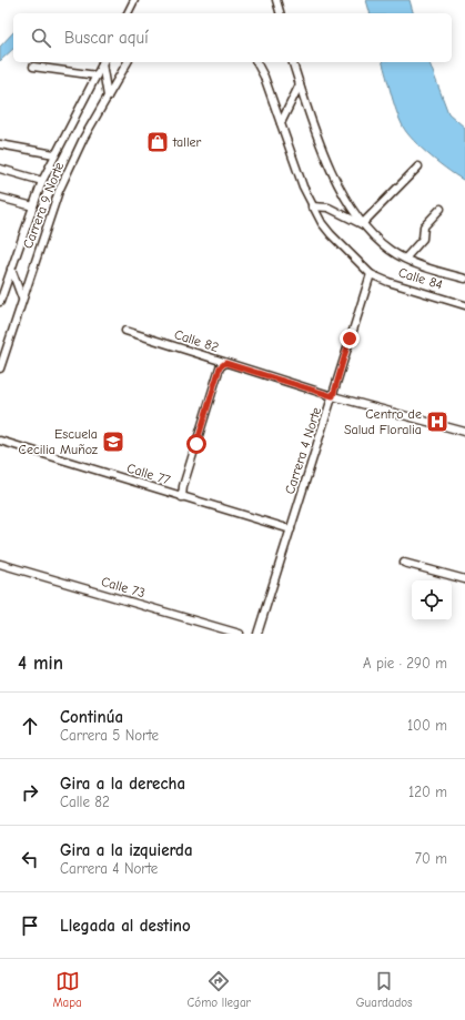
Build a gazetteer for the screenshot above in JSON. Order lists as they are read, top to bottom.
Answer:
{
  "streets": {
    "street": [
      "Carrera 9 Norte",
      "Calle 84",
      "Calle 82",
      "Carrera 4 Norte",
      "Calle 77",
      "Calle 73"
    ]
  },
  "crossings": [
    ["Calle 84", "Carrera 4 Norte"],
    ["Calle 82", "Carrera 4 Norte"],
    ["Carrera 4 Norte", "Calle 77"]
  ],
  "places": {
    "shop": ["taller"],
    "hospital": ["Centro de Salud Floralia"],
    "school or university": ["Escuela Cecilia Muñoz"]
  },
  "page": {
    "search": "Buscar aquí",
    "heading": ["4 min", "A pie · 290 m"],
    "list": [
      ["Continúa", "Carrera 5 Norte", "100 m"],
      ["Gira a la derecha", "Calle 82", "120 m"],
      ["Gira a la izquierda", "Carrera 4 Norte", "70 m"],
      "Llegada al destino"
    ],
    "nav": ["Mapa", "Cómo llegar", "Guardados"]
  }
}
